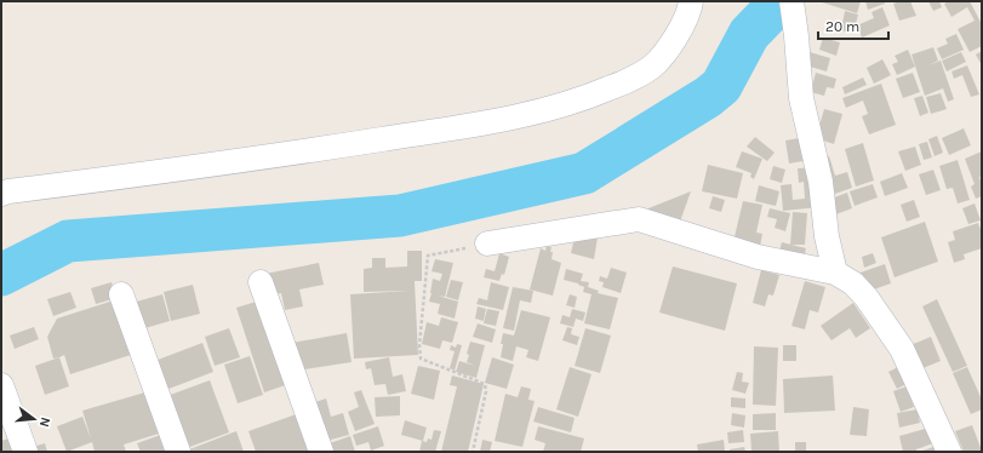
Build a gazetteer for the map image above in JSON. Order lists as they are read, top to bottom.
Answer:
{
  "scale_bar": "20 m",
  "north": "right"
}
